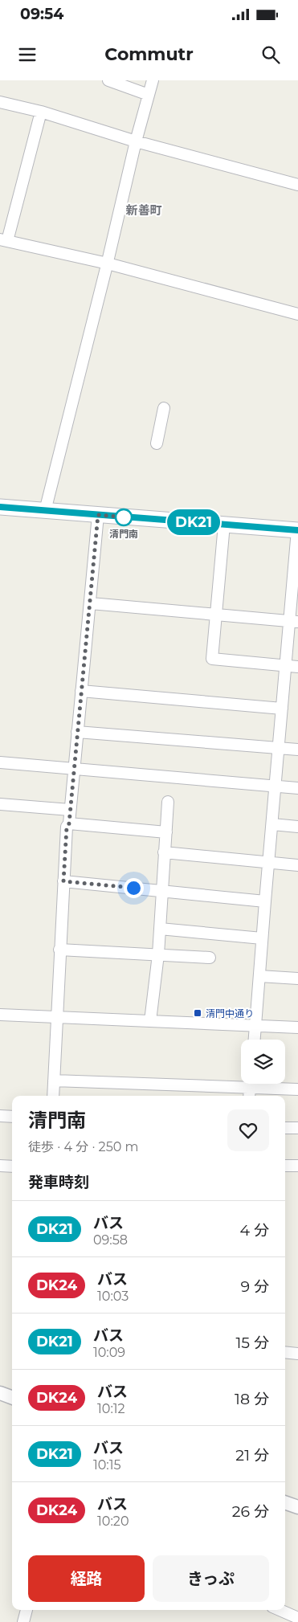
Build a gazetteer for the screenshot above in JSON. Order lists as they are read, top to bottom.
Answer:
{
  "districts": ["新善町"],
  "places": {
    "other": ["清門南"],
    "transit": ["清門中通り"]
  },
  "lines": ["bus line DK21"],
  "page": {
    "status": "09:54",
    "header": "Commutr",
    "on_map": "DK21",
    "heading": [
      ["清門南", "徒歩 · 4 分 · 250 m"],
      "発車時刻"
    ],
    "list": [
      {
        "mark": "DK21",
        "name": "バス",
        "note": "09:58",
        "value": "4 分"
      },
      {
        "mark": "DK24",
        "name": "バス",
        "note": "10:03",
        "value": "9 分"
      },
      {
        "mark": "DK21",
        "name": "バス",
        "note": "10:09",
        "value": "15 分"
      },
      {
        "mark": "DK24",
        "name": "バス",
        "note": "10:12",
        "value": "18 分"
      },
      {
        "mark": "DK21",
        "name": "バス",
        "note": "10:15",
        "value": "21 分"
      },
      {
        "mark": "DK24",
        "name": "バス",
        "note": "10:20",
        "value": "26 分"
      }
    ],
    "buttons": ["経路", "きっぷ"]
  }
}
